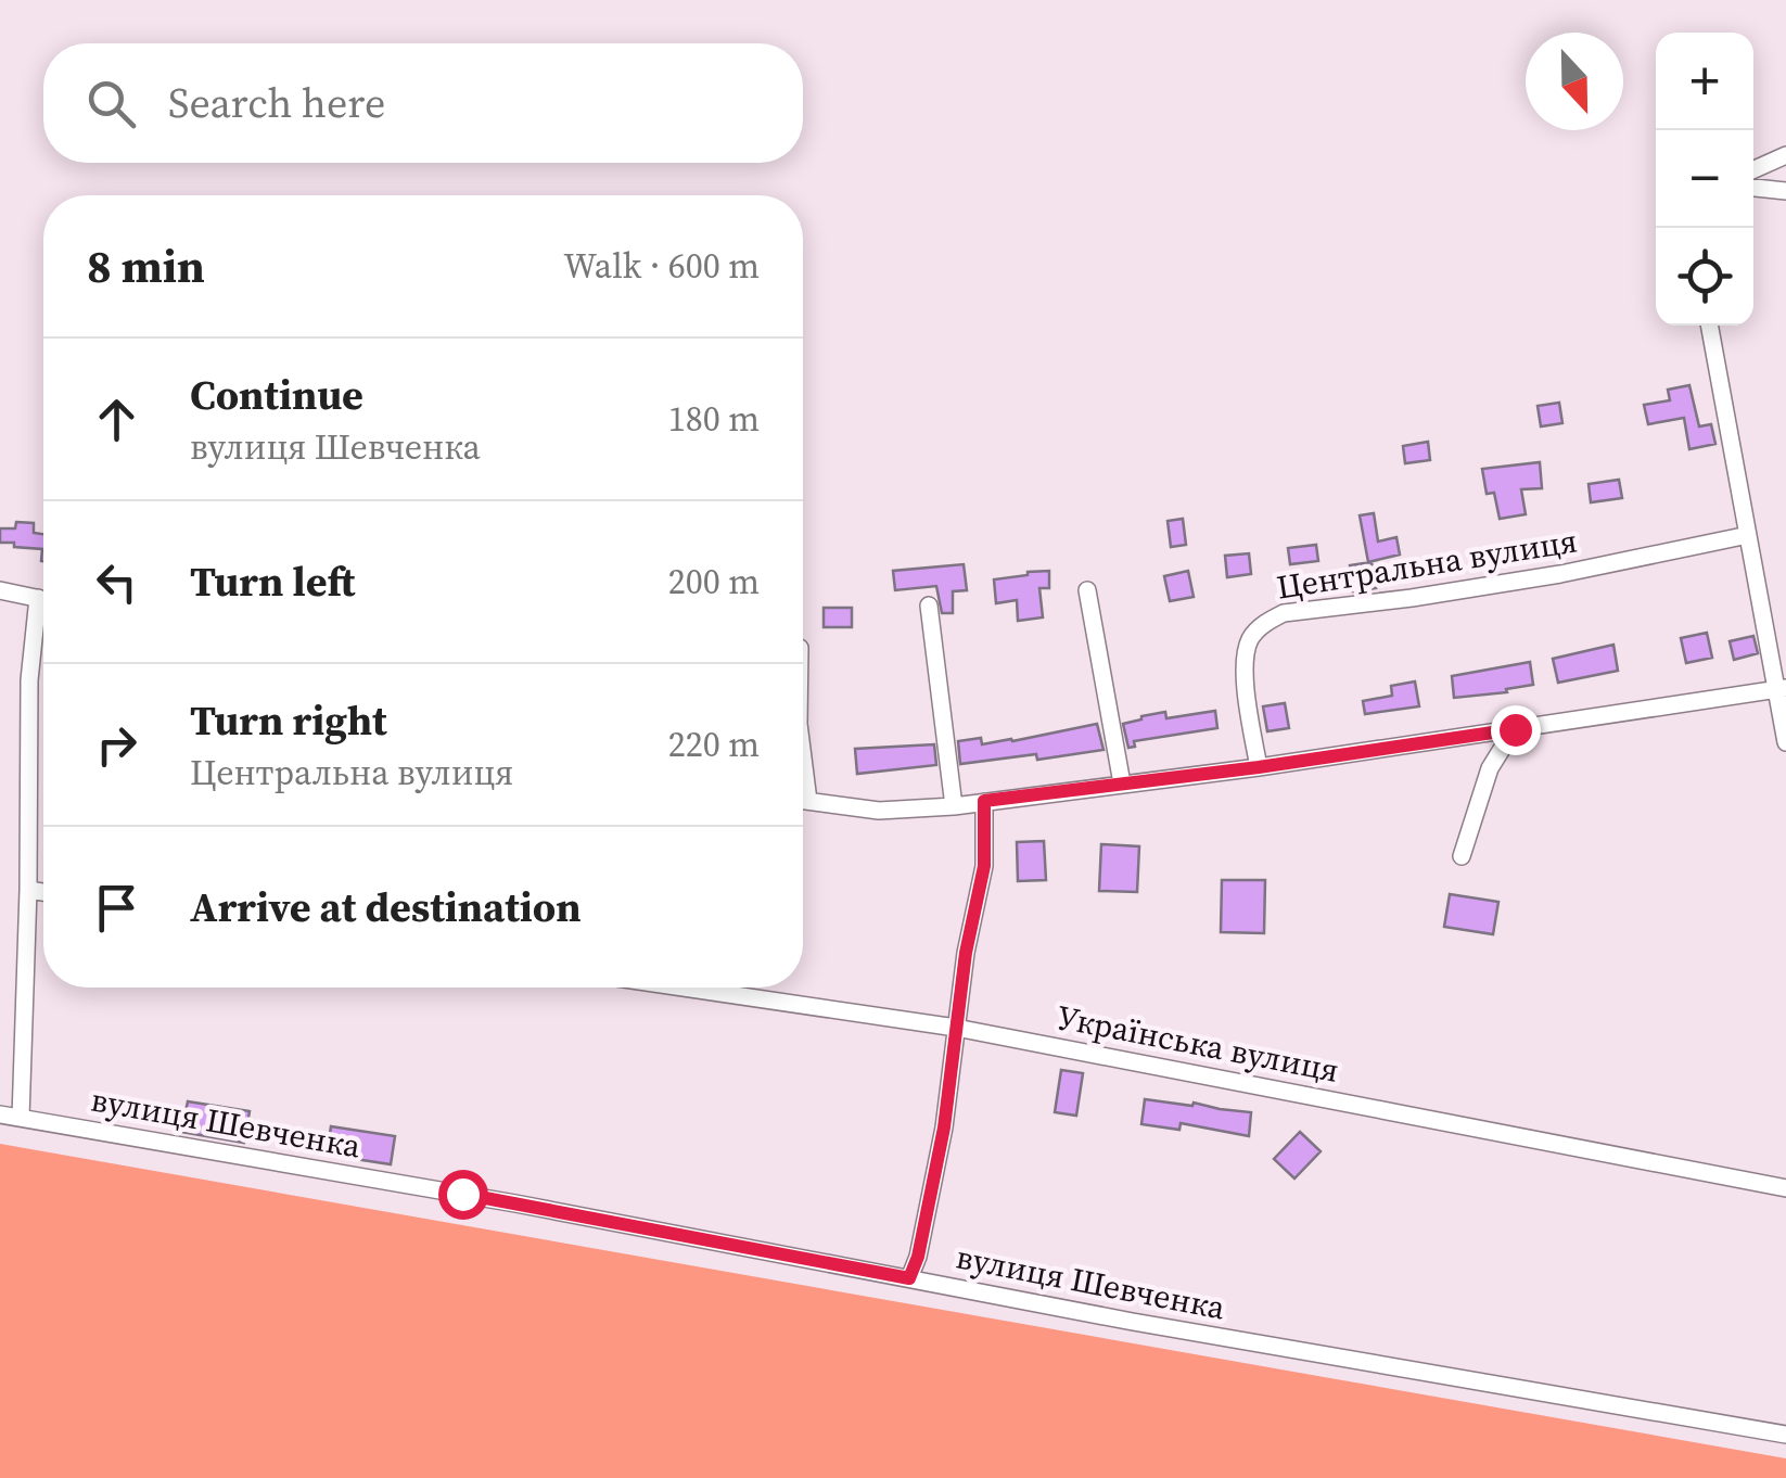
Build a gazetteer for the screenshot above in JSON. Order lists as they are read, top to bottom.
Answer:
{
  "streets": {
    "street": ["Центральна вулиця", "Українська вулиця", "вулиця Шевченка"]
  },
  "north": "bottom",
  "page": {
    "map_buttons": ["+", "−"],
    "search": "Search here",
    "heading": ["8 min", "Walk · 600 m"],
    "list": [
      ["Continue", "вулиця Шевченка", "180 m"],
      ["Turn left", "200 m"],
      ["Turn right", "Центральна вулиця", "220 m"],
      "Arrive at destination"
    ]
  }
}
